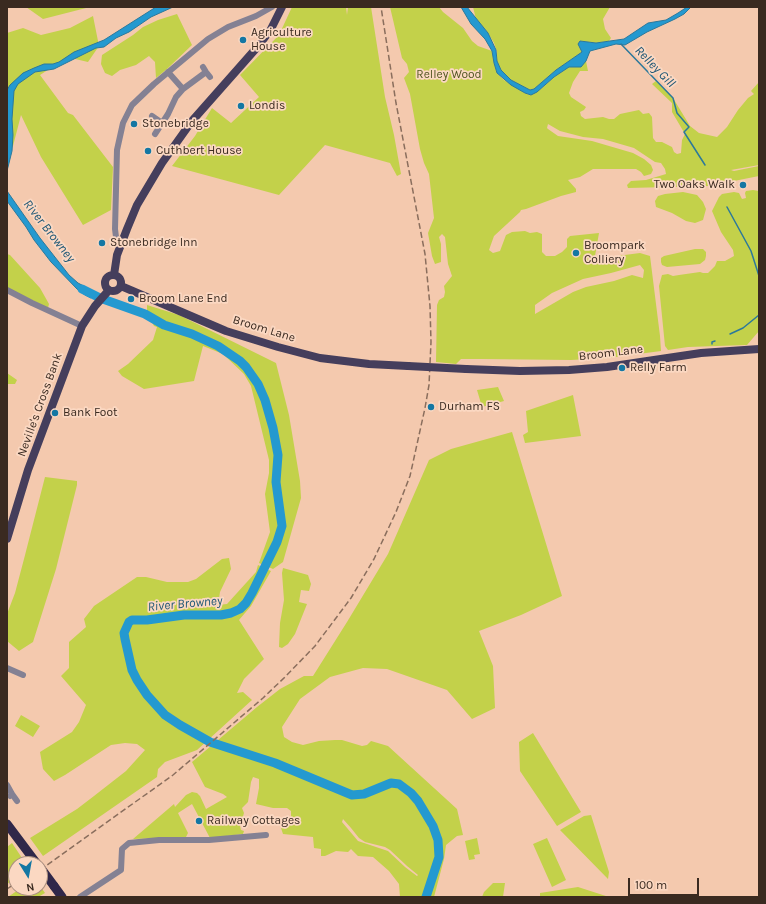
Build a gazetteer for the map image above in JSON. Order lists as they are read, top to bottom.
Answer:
{
  "streets": {
    "main road": ["Broom Lane", "Neville's Cross Bank"]
  },
  "crossings": [
    ["Broom Lane", "Neville's Cross Bank"]
  ],
  "water": ["Relley Gill", "River Browney"],
  "parks": ["Relley Wood"],
  "places": [
    "Agriculture House",
    "Londis",
    "Stonebridge",
    "Cuthbert House",
    "Two Oaks Walk",
    "Stonebridge Inn",
    "Broompark Colliery",
    "Broom Lane End",
    "Relly Farm",
    "Durham FS",
    "Bank Foot",
    "Railway Cottages"
  ],
  "scale_bar": "100 m",
  "north": "bottom"
}
